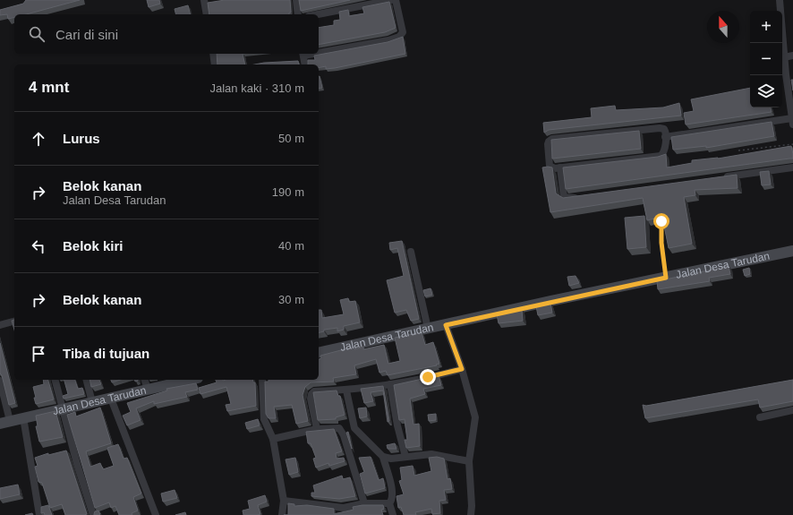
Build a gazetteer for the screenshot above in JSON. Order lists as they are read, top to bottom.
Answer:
{
  "streets": {
    "street": ["Jalan Desa Tarudan"]
  },
  "north": "top",
  "page": {
    "map_buttons": ["+", "−"],
    "search": "Cari di sini",
    "heading": ["4 mnt", "Jalan kaki · 310 m"],
    "list": [
      ["Lurus", "50 m"],
      ["Belok kanan", "Jalan Desa Tarudan", "190 m"],
      ["Belok kiri", "40 m"],
      ["Belok kanan", "30 m"],
      "Tiba di tujuan"
    ]
  }
}
